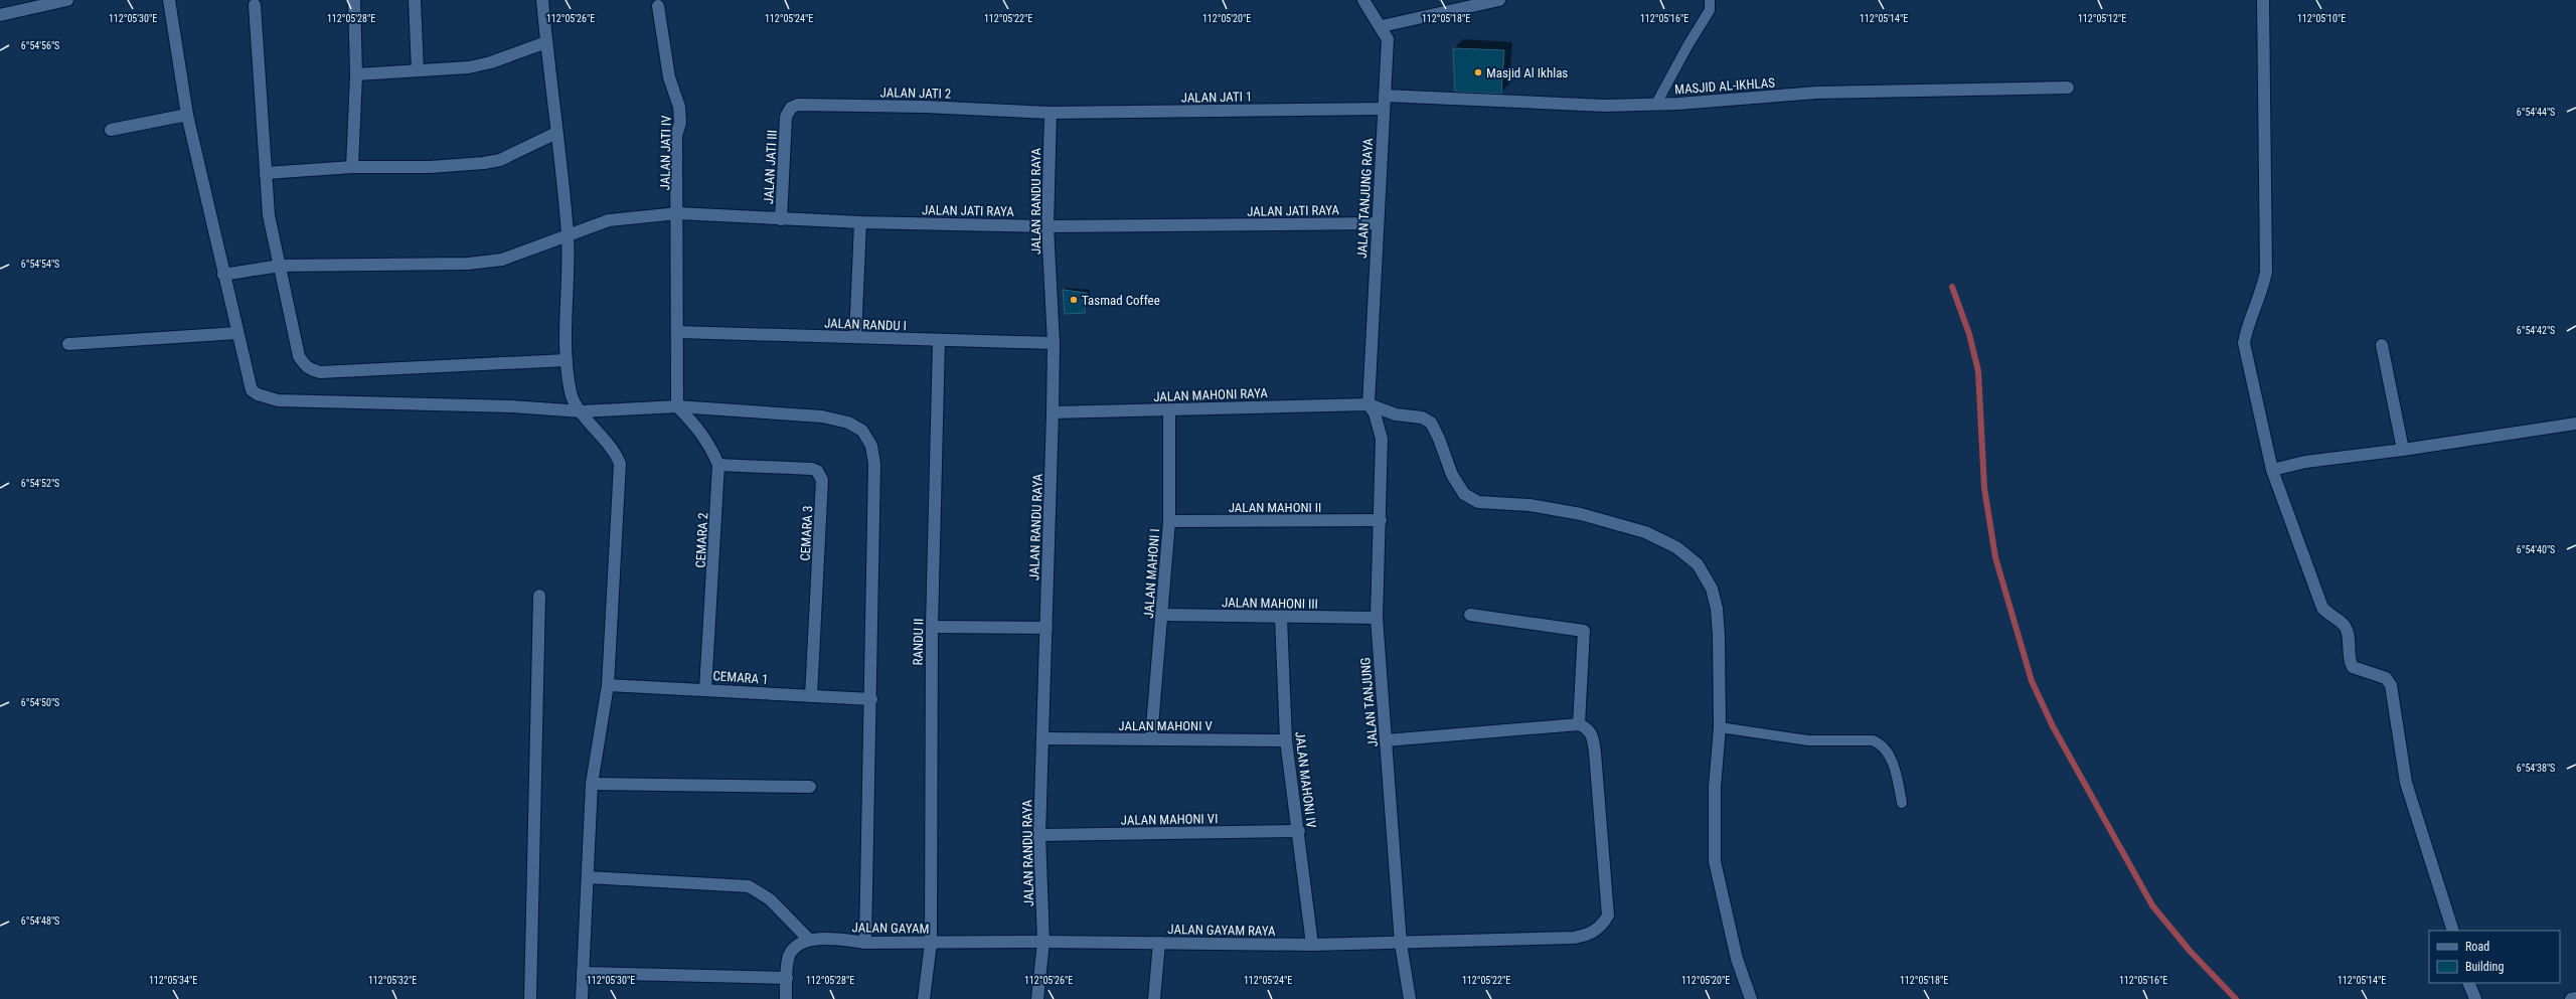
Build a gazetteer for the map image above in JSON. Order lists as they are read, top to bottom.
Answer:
{
  "streets": {
    "street": [
      "MASJID AL-IKHLAS",
      "JALAN JATI 2",
      "JALAN JATI 1",
      "JALAN JATI IV",
      "JALAN JATI III",
      "JALAN TANJUNG RAYA",
      "JALAN RANDU RAYA",
      "JALAN JATI RAYA",
      "JALAN RANDU I",
      "JALAN MAHONI RAYA",
      "JALAN MAHONI II",
      "CEMARA 3",
      "CEMARA 2",
      "JALAN MAHONI I",
      "JALAN MAHONI III",
      "RANDU II",
      "CEMARA 1",
      "JALAN TANJUNG",
      "JALAN MAHONI V",
      "JALAN MAHONI IV",
      "JALAN MAHONI VI",
      "JALAN GAYAM",
      "JALAN GAYAM RAYA"
    ]
  },
  "crossings": [
    ["MASJID AL-IKHLAS", "JALAN TANJUNG RAYA"],
    ["JALAN JATI 2", "JALAN JATI 1"],
    ["JALAN JATI 2", "JALAN JATI III"],
    ["JALAN JATI 2", "JALAN RANDU RAYA"],
    ["JALAN JATI 1", "JALAN TANJUNG RAYA"],
    ["JALAN JATI 1", "JALAN RANDU RAYA"],
    ["JALAN JATI IV", "JALAN JATI RAYA"],
    ["JALAN JATI IV", "JALAN RANDU I"],
    ["JALAN JATI IV", "CEMARA 2"],
    ["JALAN JATI III", "JALAN JATI RAYA"],
    ["JALAN TANJUNG RAYA", "JALAN JATI RAYA"],
    ["JALAN TANJUNG RAYA", "JALAN MAHONI RAYA"],
    ["JALAN TANJUNG RAYA", "JALAN TANJUNG"],
    ["JALAN RANDU RAYA", "JALAN JATI RAYA"],
    ["JALAN RANDU RAYA", "JALAN RANDU I"],
    ["JALAN RANDU RAYA", "JALAN MAHONI RAYA"],
    ["JALAN RANDU RAYA", "JALAN MAHONI V"],
    ["JALAN RANDU RAYA", "JALAN MAHONI VI"],
    ["JALAN RANDU RAYA", "JALAN GAYAM"],
    ["JALAN RANDU RAYA", "JALAN GAYAM RAYA"],
    ["JALAN RANDU I", "RANDU II"],
    ["JALAN MAHONI RAYA", "JALAN MAHONI I"],
    ["JALAN MAHONI RAYA", "JALAN TANJUNG"],
    ["JALAN MAHONI II", "JALAN MAHONI I"],
    ["JALAN MAHONI II", "JALAN TANJUNG"],
    ["CEMARA 3", "CEMARA 2"],
    ["CEMARA 3", "CEMARA 1"],
    ["CEMARA 2", "CEMARA 1"],
    ["JALAN MAHONI I", "JALAN MAHONI III"],
    ["JALAN MAHONI I", "JALAN MAHONI V"],
    ["JALAN MAHONI III", "JALAN TANJUNG"],
    ["JALAN MAHONI III", "JALAN MAHONI IV"],
    ["RANDU II", "JALAN GAYAM"],
    ["JALAN TANJUNG", "JALAN GAYAM RAYA"],
    ["JALAN MAHONI V", "JALAN MAHONI IV"],
    ["JALAN MAHONI IV", "JALAN MAHONI VI"],
    ["JALAN MAHONI IV", "JALAN GAYAM RAYA"],
    ["JALAN GAYAM", "JALAN GAYAM RAYA"]
  ],
  "places": ["Masjid Al Ikhlas", "Tasmad Coffee"],
  "legend": ["Road", "Building"],
  "coordinates": [
    "112°05'28\"E",
    "112°05'26\"E",
    "112°05'18\"E",
    "112°05'14\"E",
    "112°05'12\"E",
    "112°05'10\"E",
    "112°05'30\"E",
    "112°05'24\"E",
    "112°05'22\"E",
    "112°05'20\"E",
    "112°05'16\"E",
    "6°54'56\"S",
    "6°54'44\"S",
    "6°54'54\"S",
    "6°54'42\"S",
    "6°54'52\"S",
    "6°54'40\"S",
    "6°54'50\"S",
    "6°54'38\"S",
    "6°54'48\"S",
    "112°05'34\"E",
    "112°05'32\"E"
  ]
}
